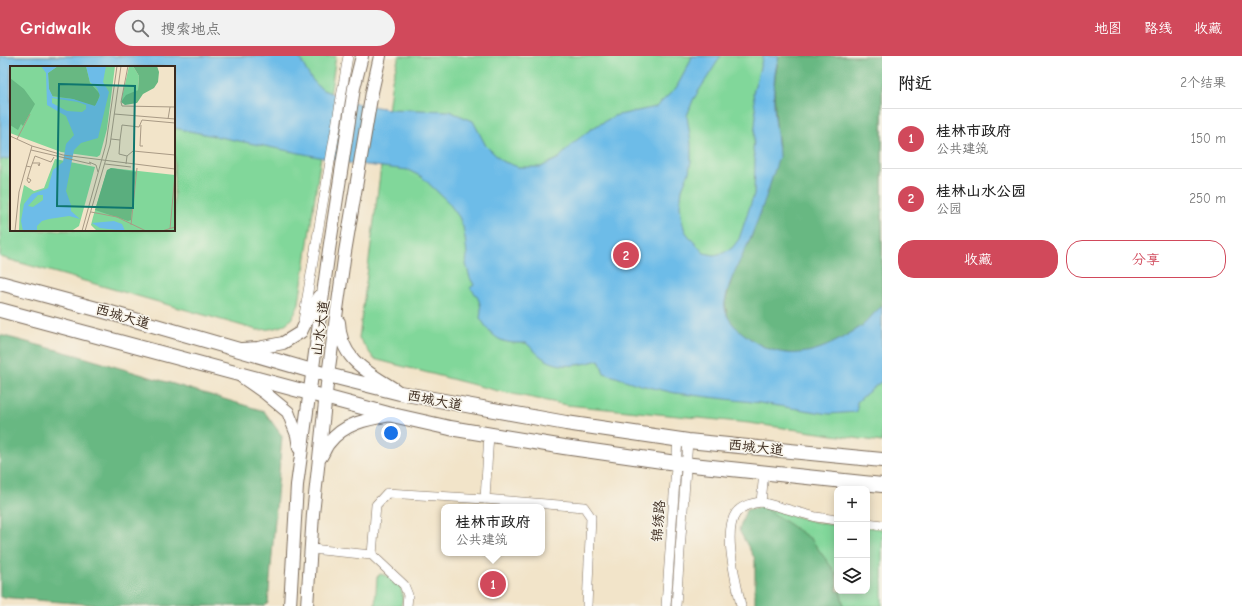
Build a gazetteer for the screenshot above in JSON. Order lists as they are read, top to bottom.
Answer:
{
  "streets": {
    "highway": ["西城大道"],
    "main road": ["山水大道"],
    "street": ["锦绣路"]
  },
  "crossings": [
    ["西城大道", "山水大道"],
    ["西城大道", "锦绣路"]
  ],
  "page": {
    "header": "Gridwalk",
    "search": "搜索地点",
    "nav": ["地图", "路线", "收藏"],
    "heading": ["附近", "2个结果"],
    "list": [
      {
        "mark": "1",
        "name": "桂林市政府",
        "note": "公共建筑",
        "value": "150 m"
      },
      {
        "mark": "2",
        "name": "桂林山水公园",
        "note": "公园",
        "value": "250 m"
      }
    ],
    "buttons": ["收藏", "分享"],
    "pins": ["2", "1"],
    "map_buttons": ["+", "−"],
    "popup": ["桂林市政府", "公共建筑"]
  }
}
